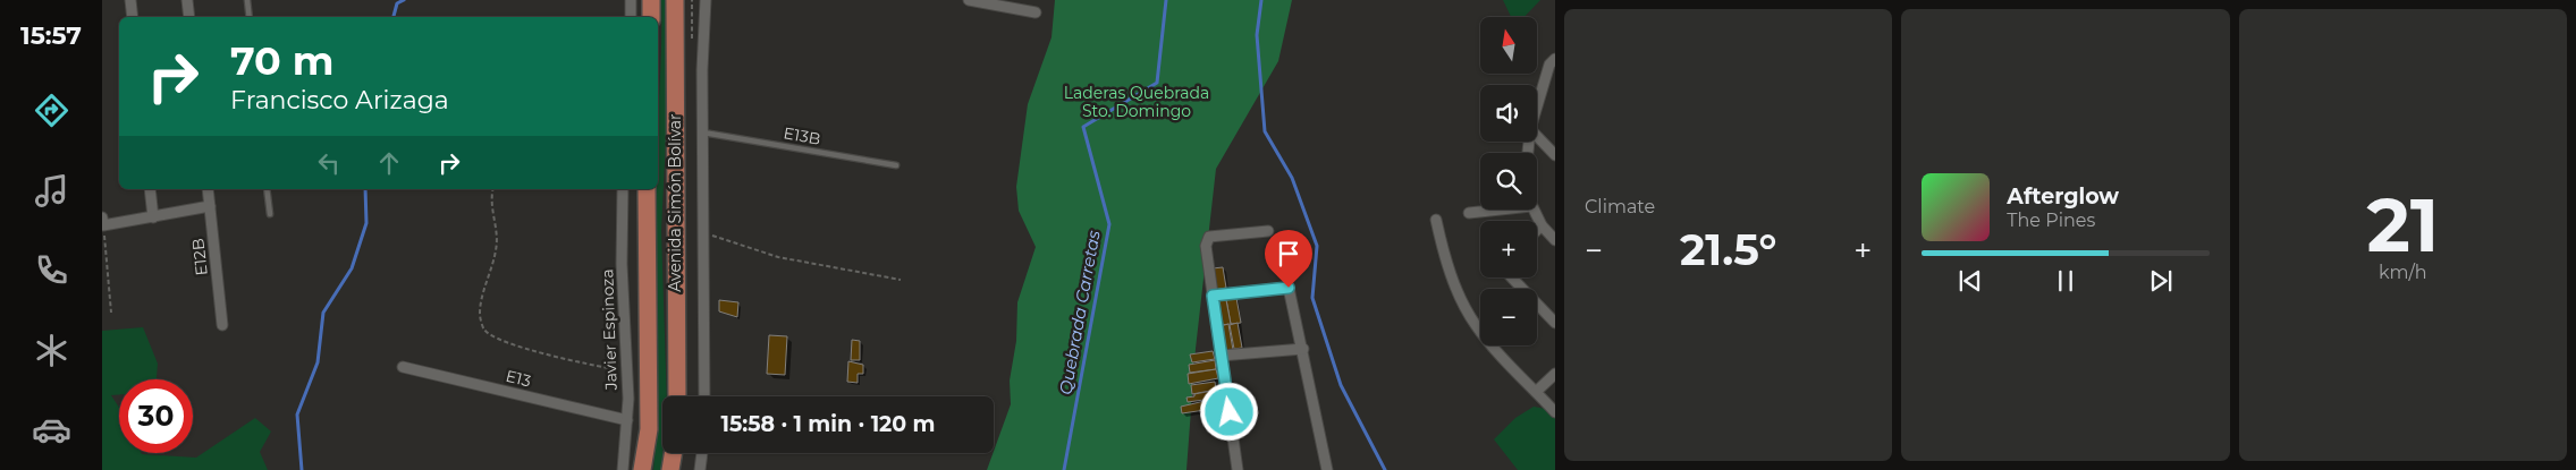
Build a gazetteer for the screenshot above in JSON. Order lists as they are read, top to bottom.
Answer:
{
  "streets": {
    "highway": ["Avenida Simón Bolívar"],
    "street": ["E12B", "Javier Espinoza", "E13"],
    "lane": ["E13B"]
  },
  "crossings": [
    ["Javier Espinoza", "E13"]
  ],
  "water": ["Quebrada Carretas"],
  "parks": ["Laderas Quebrada Sto. Domingo"],
  "north": "top",
  "page": {
    "tabs": "15:57",
    "tile": [
      "Climate",
      ["21", "km/h"]
    ],
    "map_buttons": ["+", "−"],
    "turn": ["70 m", "Francisco Arizaga"],
    "song": ["Afterglow", "The Pines"],
    "heat": ["−", "21.5°", "+"],
    "limit": "30",
    "trip": "15:58 · 1 min · 120 m"
  }
}
